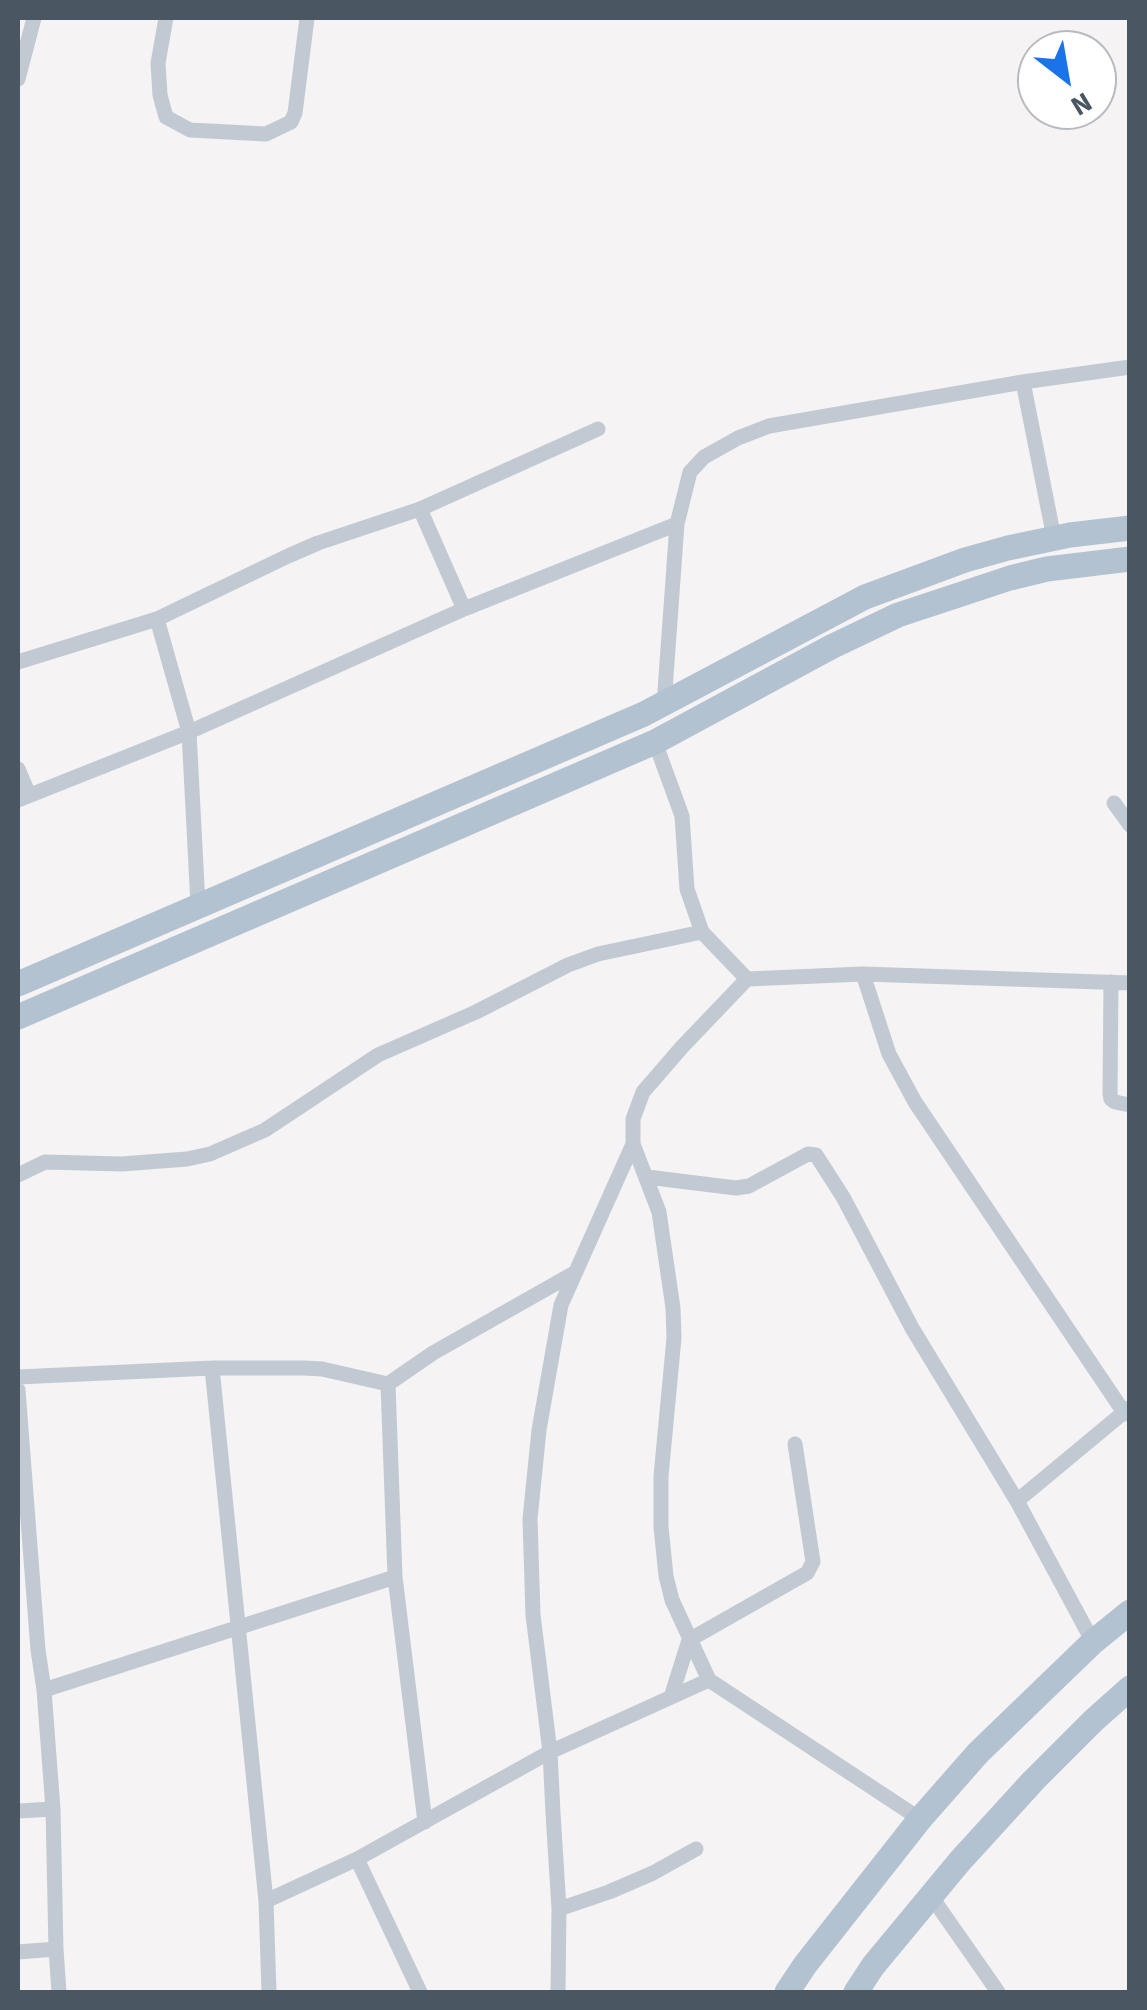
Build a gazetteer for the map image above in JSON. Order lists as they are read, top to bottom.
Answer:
{
  "north": "bottom right"
}
